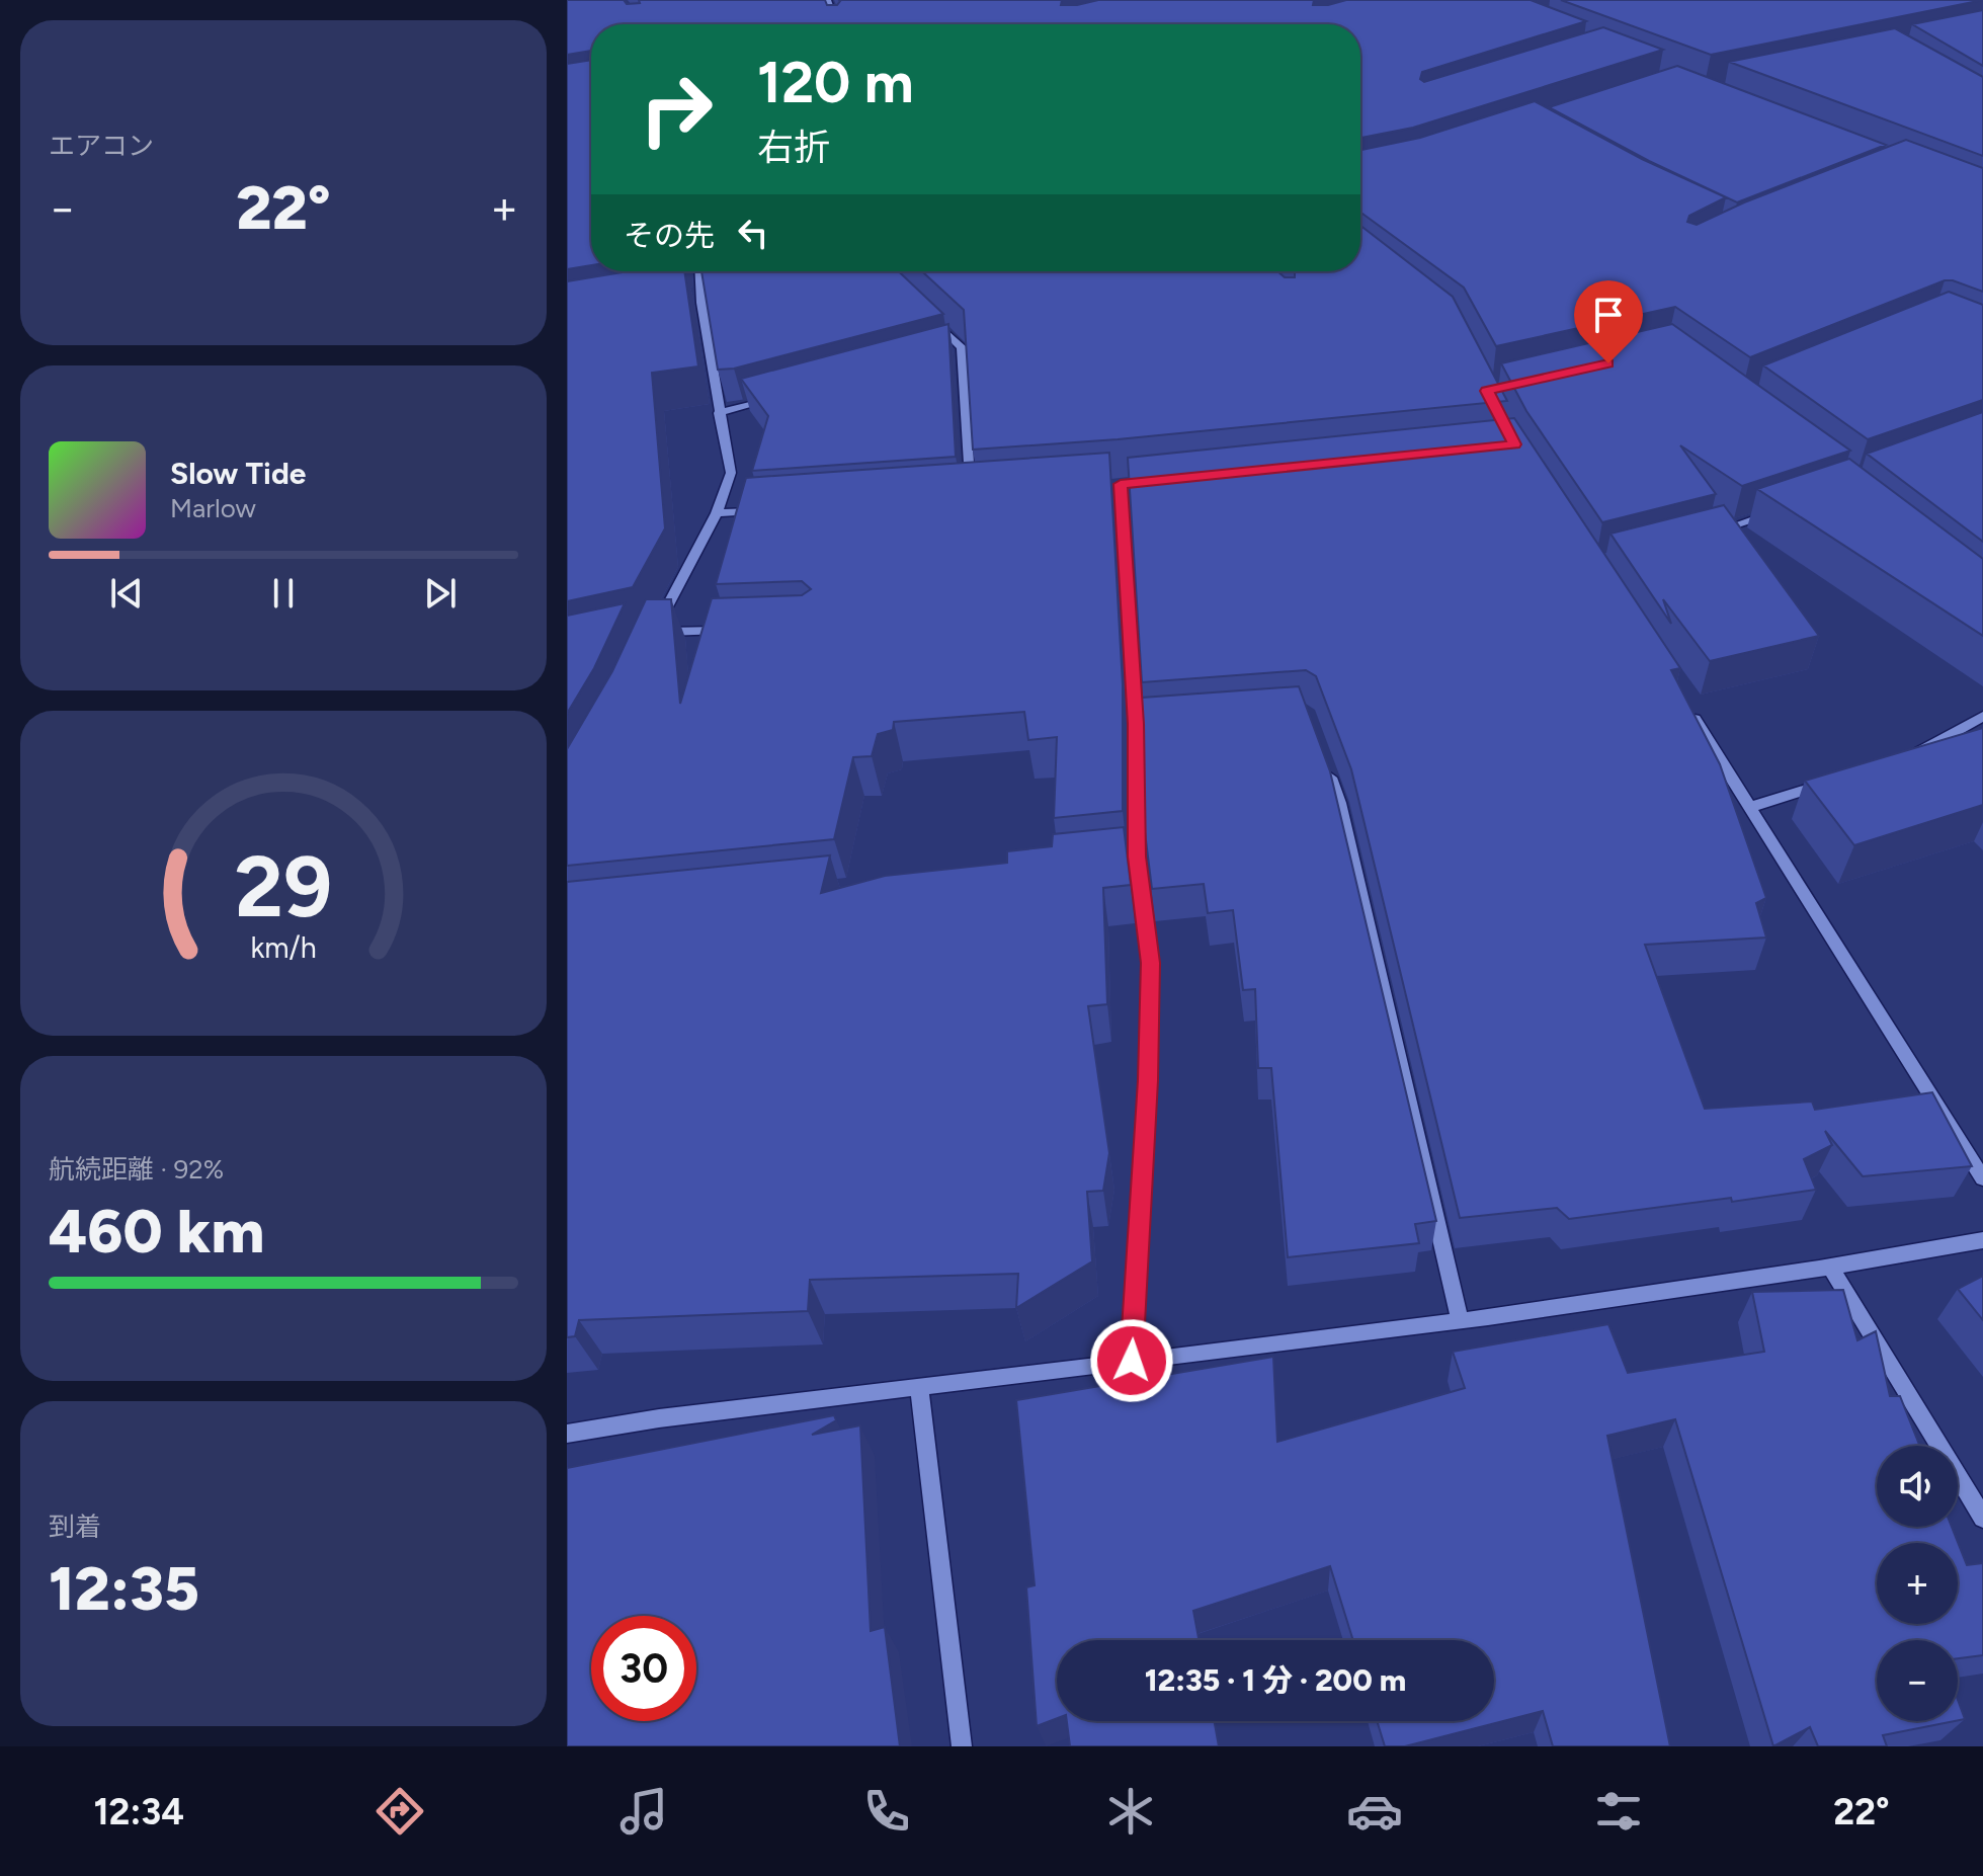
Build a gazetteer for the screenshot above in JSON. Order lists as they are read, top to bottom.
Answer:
{
  "page": {
    "tile": [
      "エアコン",
      ["航続距離 · 92%", "460 km"],
      ["到着", "12:35"]
    ],
    "turn": ["120 m", "右折"],
    "heat": ["−", "22°", "+"],
    "then": "その先",
    "song": ["Slow Tide", "Marlow"],
    "map_buttons": ["+", "−"],
    "limit": "30",
    "trip": "12:35 · 1 分 · 200 m",
    "tabs": ["12:34", "22°"],
    "gauge": ["29", "km/h"]
  }
}
